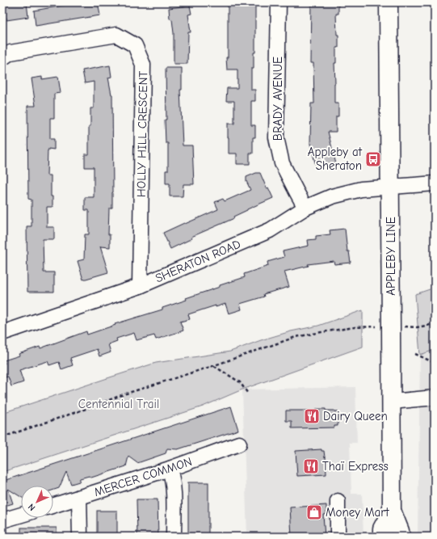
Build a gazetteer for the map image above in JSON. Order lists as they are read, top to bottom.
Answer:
{
  "streets": {
    "main road": ["APPLEBY LINE"],
    "street": [
      "BRADY AVENUE",
      "HOLLY HILL CRESCENT",
      "SHERATON ROAD",
      "MERCER COMMON"
    ]
  },
  "crossings": [
    ["BRADY AVENUE", "SHERATON ROAD"],
    ["HOLLY HILL CRESCENT", "SHERATON ROAD"],
    ["APPLEBY LINE", "SHERATON ROAD"]
  ],
  "parks": ["Centennial Trail"],
  "places": {
    "bus stop": ["Appleby at Sheraton"],
    "restaurant": ["Dairy Queen", "Thaï Express"],
    "shop": ["Money Mart"]
  },
  "north": "bottom left"
}
